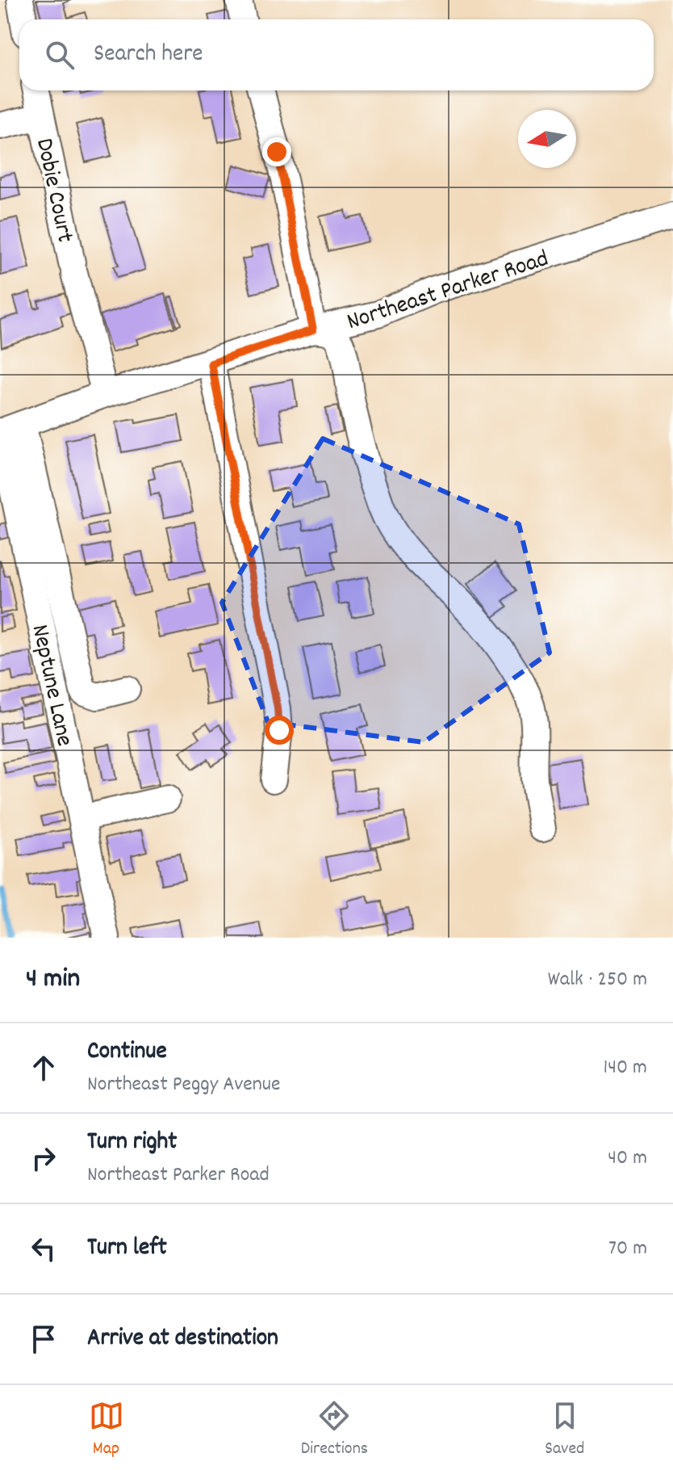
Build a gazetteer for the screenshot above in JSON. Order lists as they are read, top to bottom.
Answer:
{
  "streets": {
    "street": ["Dobie Court", "Northeast Parker Road", "Neptune Lane"]
  },
  "crossings": [
    ["Dobie Court", "Northeast Parker Road"],
    ["Northeast Parker Road", "Neptune Lane"]
  ],
  "north": "left",
  "page": {
    "search": "Search here",
    "heading": ["4 min", "Walk · 250 m"],
    "list": [
      ["Continue", "Northeast Peggy Avenue", "140 m"],
      ["Turn right", "Northeast Parker Road", "40 m"],
      ["Turn left", "70 m"],
      "Arrive at destination"
    ],
    "nav": ["Map", "Directions", "Saved"]
  }
}
